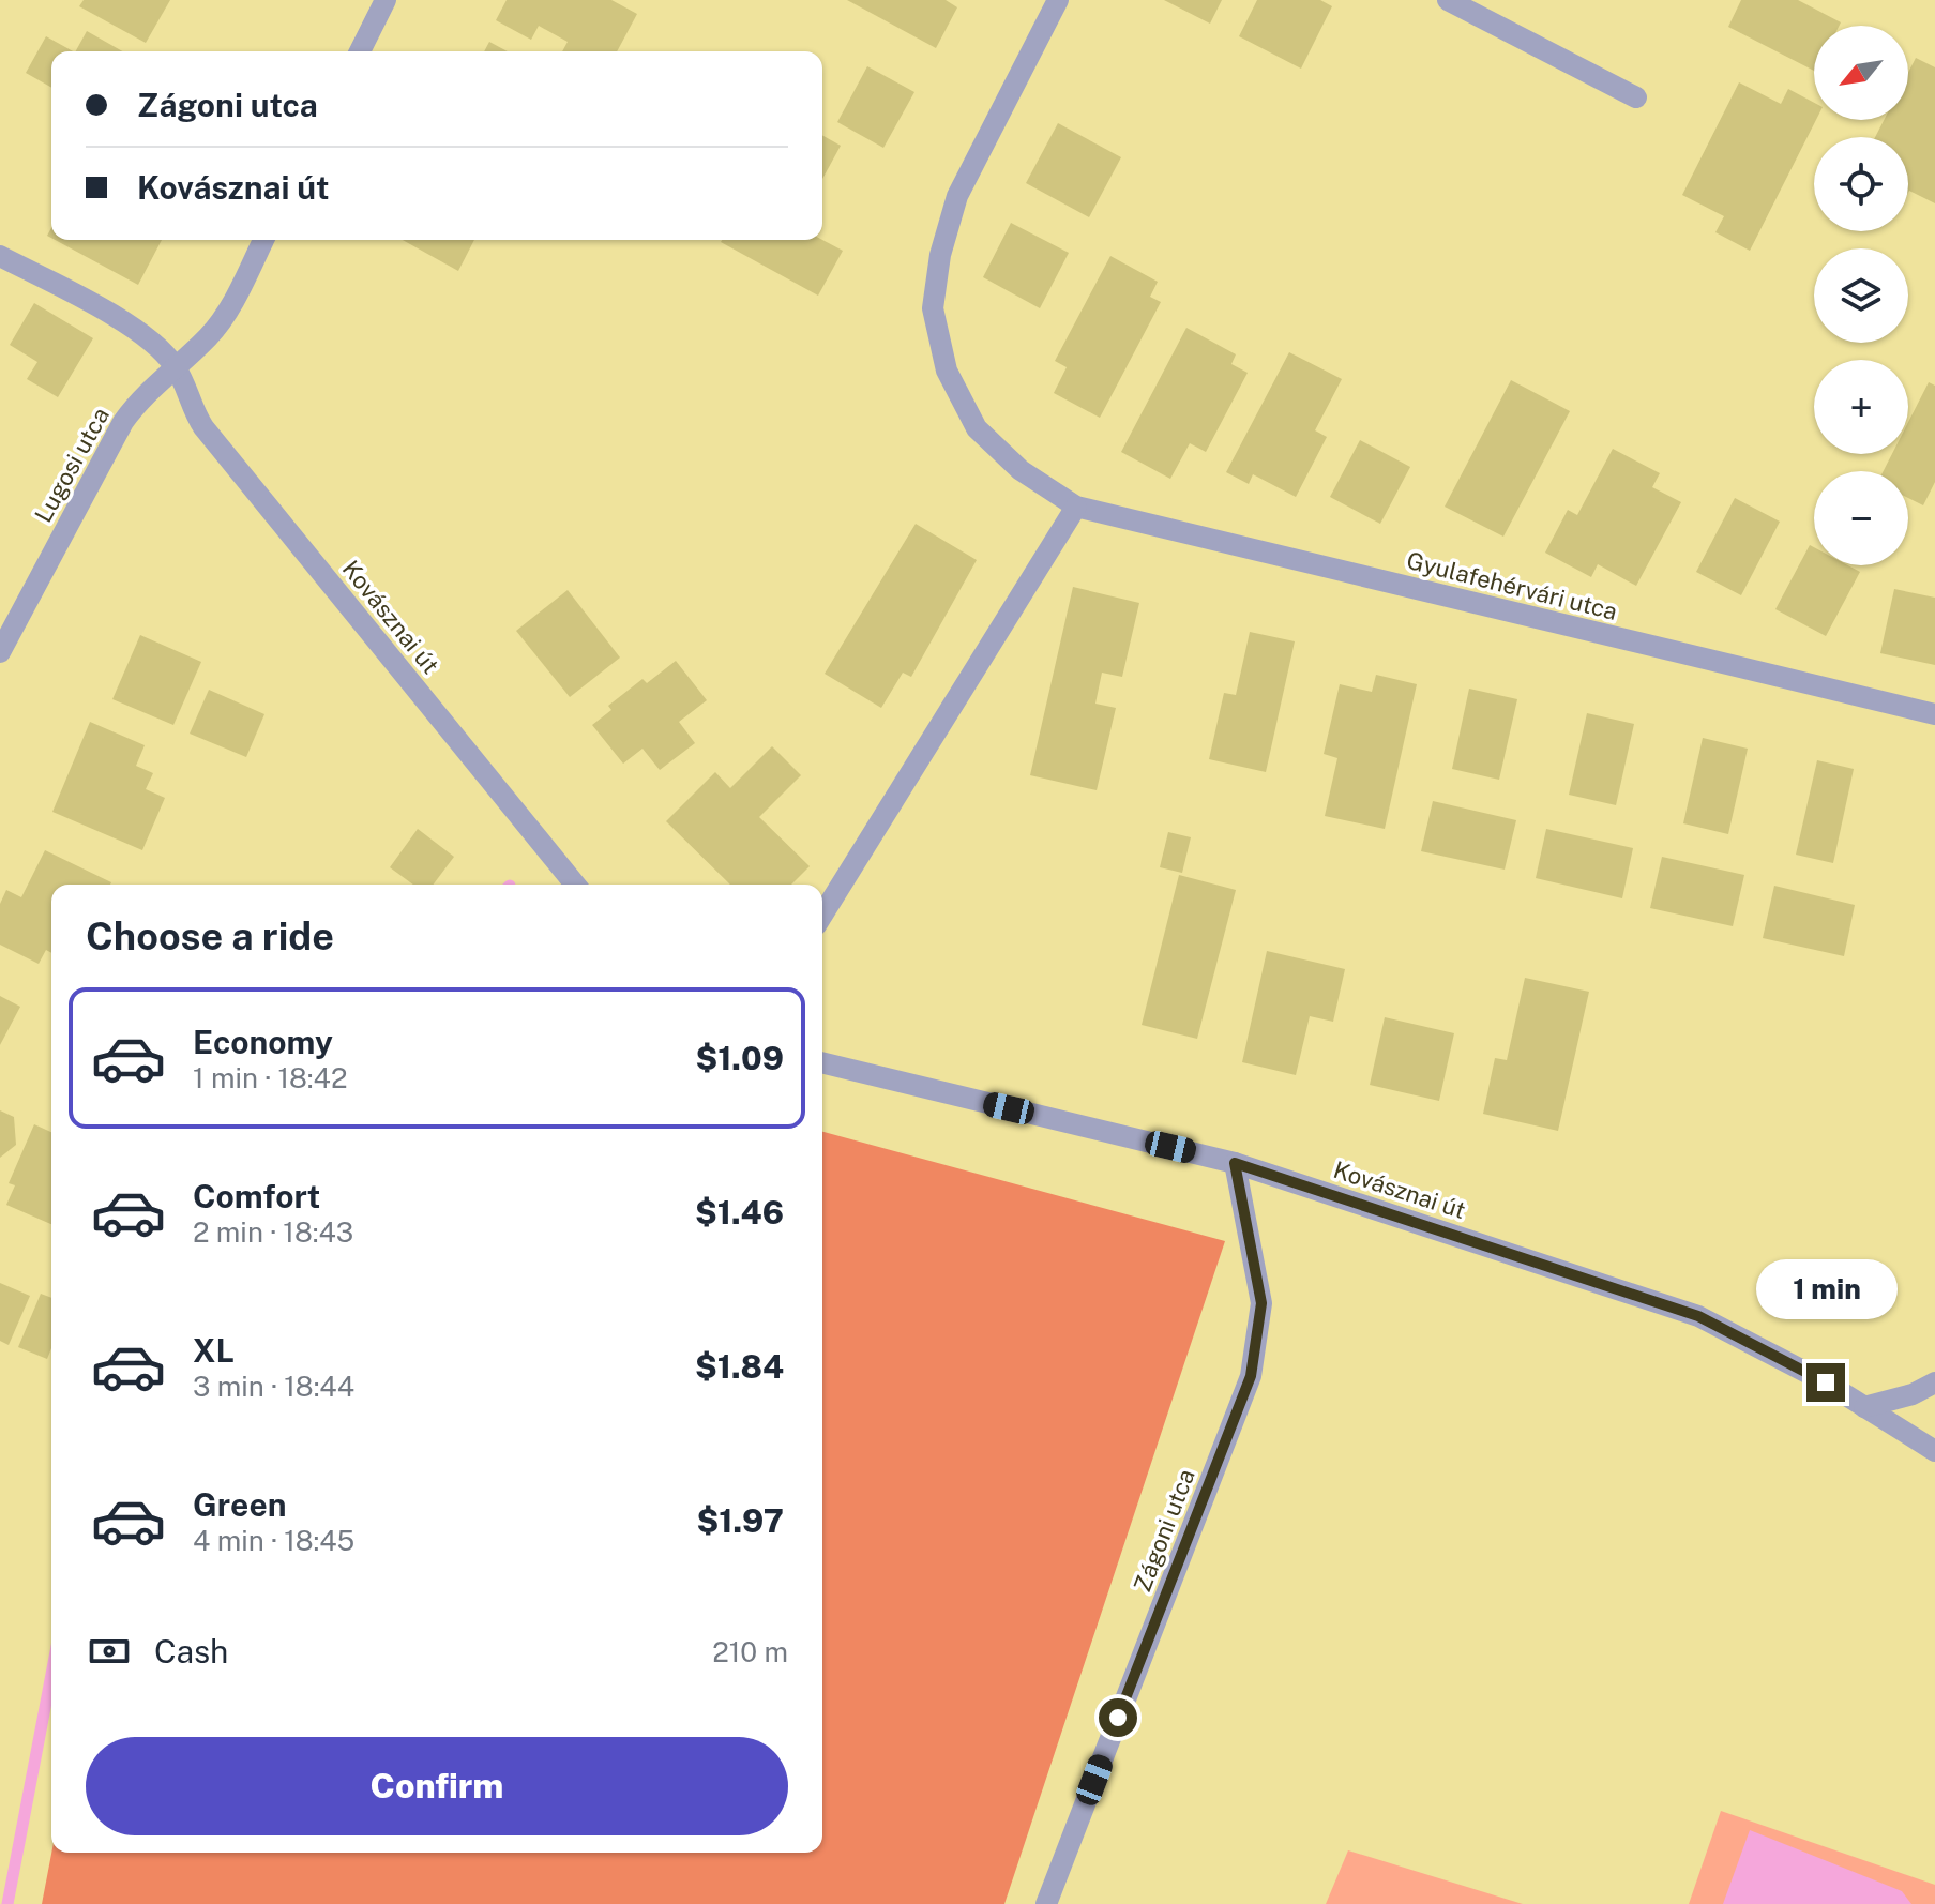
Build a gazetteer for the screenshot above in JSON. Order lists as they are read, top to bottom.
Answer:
{
  "streets": {
    "street": [
      "Lugosi utca",
      "Gyulafehérvári utca",
      "Kovásznai út",
      "Zágoni utca"
    ]
  },
  "crossings": [
    ["Lugosi utca", "Kovásznai út"],
    ["Kovásznai út", "Zágoni utca"]
  ],
  "north": "bottom left",
  "page": {
    "map_buttons": ["+", "−"],
    "banner": ["Zágoni utca", "Kovásznai út"],
    "heading": "Choose a ride",
    "list": [
      {
        "name": "Economy",
        "note": "1 min · 18:42",
        "value": "$1.09"
      },
      {
        "name": "Comfort",
        "note": "2 min · 18:43",
        "value": "$1.46"
      },
      {
        "name": "XL",
        "note": "3 min · 18:44",
        "value": "$1.84"
      },
      {
        "name": "Green",
        "note": "4 min · 18:45",
        "value": "$1.97"
      }
    ],
    "bubble": "1 min",
    "pay": ["Cash", "210 m"],
    "buttons": "Confirm"
  }
}
